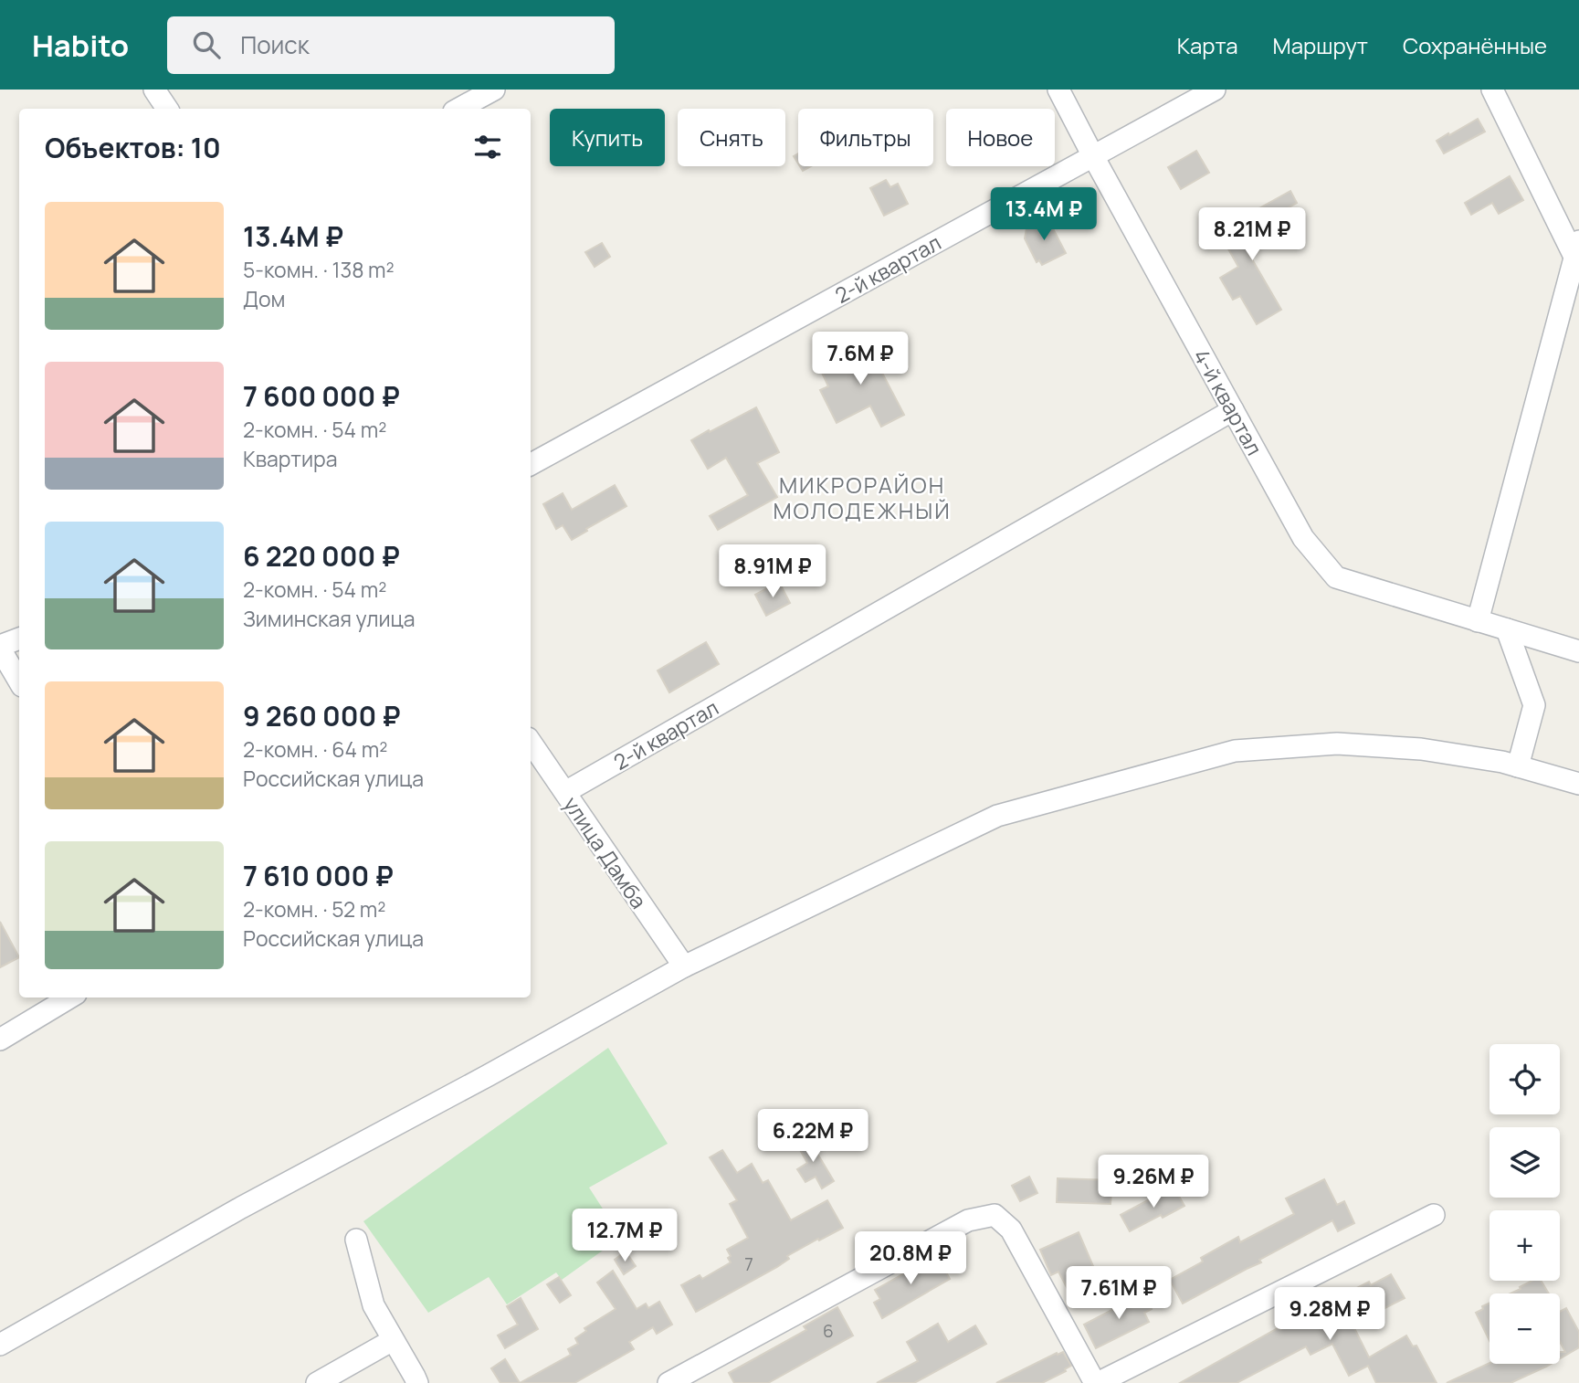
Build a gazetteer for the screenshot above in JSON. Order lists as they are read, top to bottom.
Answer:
{
  "streets": {
    "street": ["2-й квартал", "4-й квартал", "улица Дамба"]
  },
  "crossings": [
    ["2-й квартал", "4-й квартал"],
    ["2-й квартал", "улица Дамба"]
  ],
  "districts": ["МИКРОРАЙОН МОЛОДЕЖНЫЙ"],
  "house_numbers": ["7", "6"],
  "page": {
    "header": "Habito",
    "search": "Поиск",
    "nav": ["Карта", "Маршрут", "Сохранённые"],
    "chip": [
      "Купить",
      "Снять",
      "Фильтры",
      "Новое"
    ],
    "heading": "Объектов: 10",
    "list": [
      {
        "name": "13.4M ₽",
        "note": "5-комн. · 138 m² · Дом"
      },
      {
        "name": "7 600 000 ₽",
        "note": "2-комн. · 54 m² · Квартира"
      },
      {
        "name": "6 220 000 ₽",
        "note": "2-комн. · 54 m² · Зиминская улица"
      },
      {
        "name": "9 260 000 ₽",
        "note": "2-комн. · 64 m² · Российская улица"
      },
      {
        "name": "7 610 000 ₽",
        "note": "2-комн. · 52 m² · Российская улица"
      }
    ],
    "price": [
      "13.4M ₽",
      "8.21M ₽",
      "7.6M ₽",
      "8.91M ₽",
      "6.22M ₽",
      "9.26M ₽",
      "12.7M ₽",
      "20.8M ₽",
      "7.61M ₽",
      "9.28M ₽"
    ],
    "map_buttons": ["+", "−"]
  }
}
